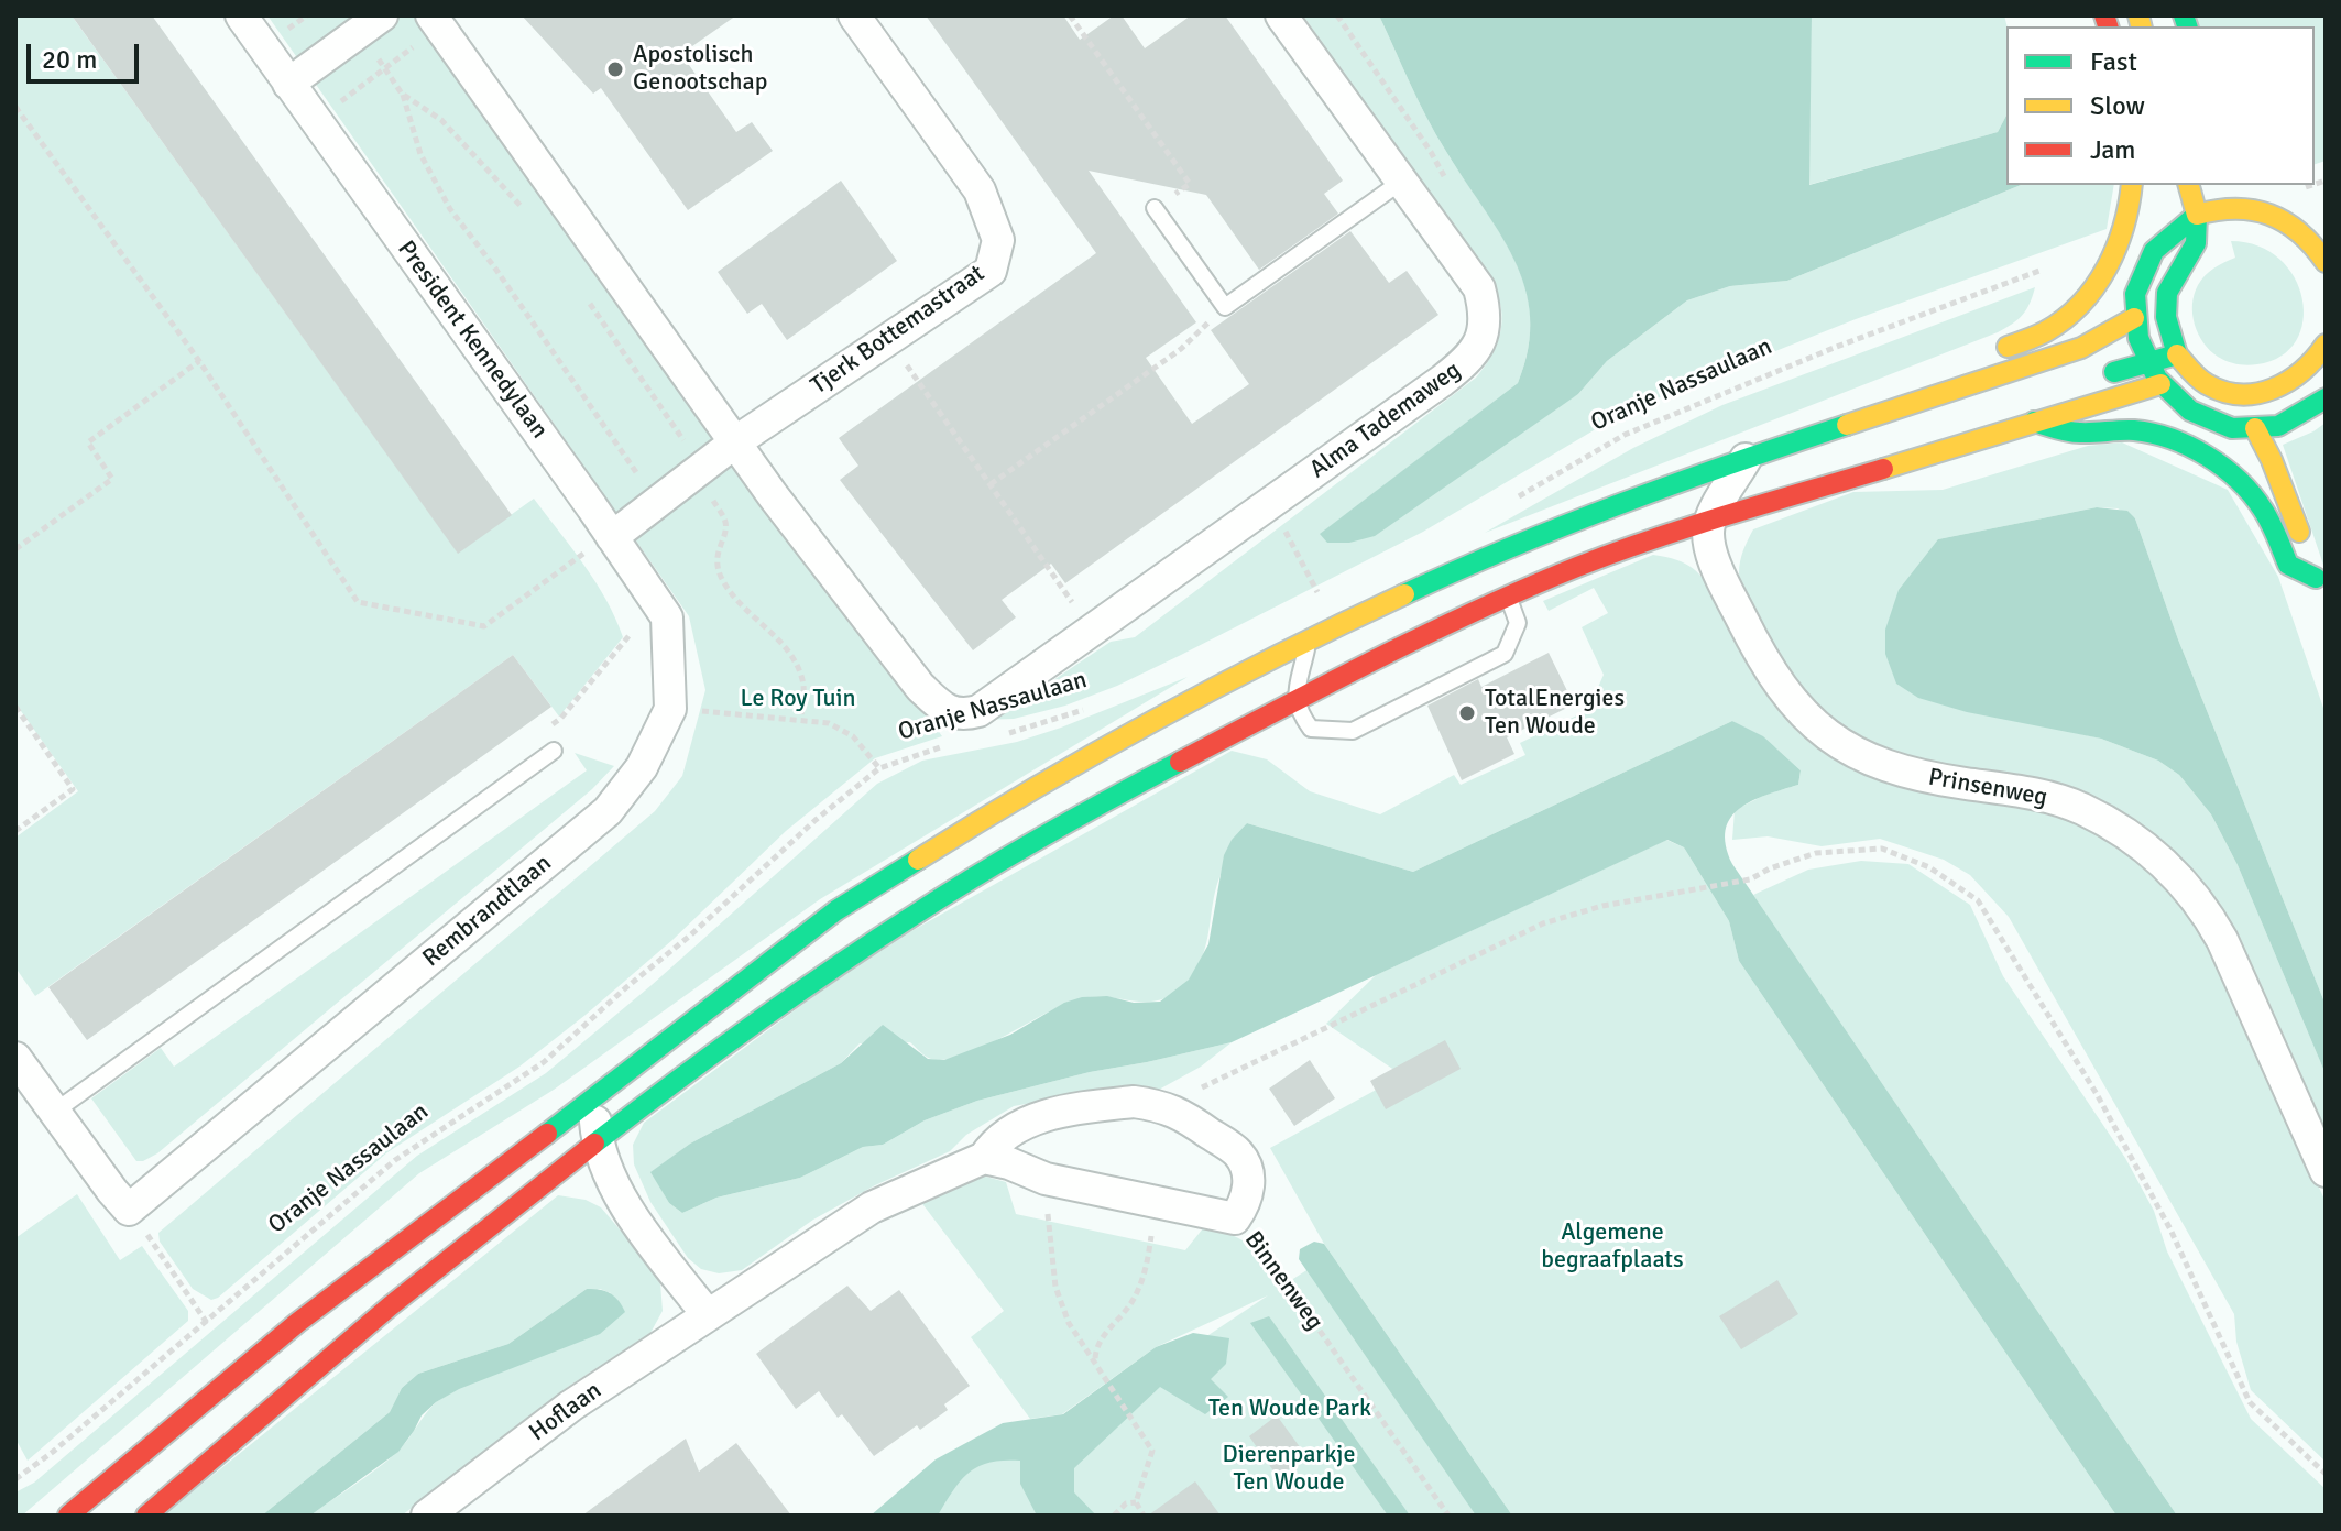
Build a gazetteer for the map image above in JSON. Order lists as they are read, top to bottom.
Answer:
{
  "streets": {
    "street": [
      "Tjerk Bottemastraat",
      "President Kennedylaan",
      "Alma Tademaweg",
      "Prinsenweg",
      "Rembrandtlaan",
      "Binnenweg",
      "Hoflaan"
    ],
    "path": ["Oranje Nassaulaan"]
  },
  "crossings": [
    ["Tjerk Bottemastraat", "Alma Tademaweg"],
    ["President Kennedylaan", "Rembrandtlaan"],
    ["Binnenweg", "Hoflaan"]
  ],
  "parks": [
    "Le Roy Tuin",
    "Algemene begraafplaats",
    "Ten Woude Park",
    "Dierenparkje Ten Woude"
  ],
  "places": ["Apostolisch Genootschap", "TotalEnergies Ten Woude"],
  "legend": ["Fast", "Slow", "Jam"],
  "scale_bar": "20 m"
}
